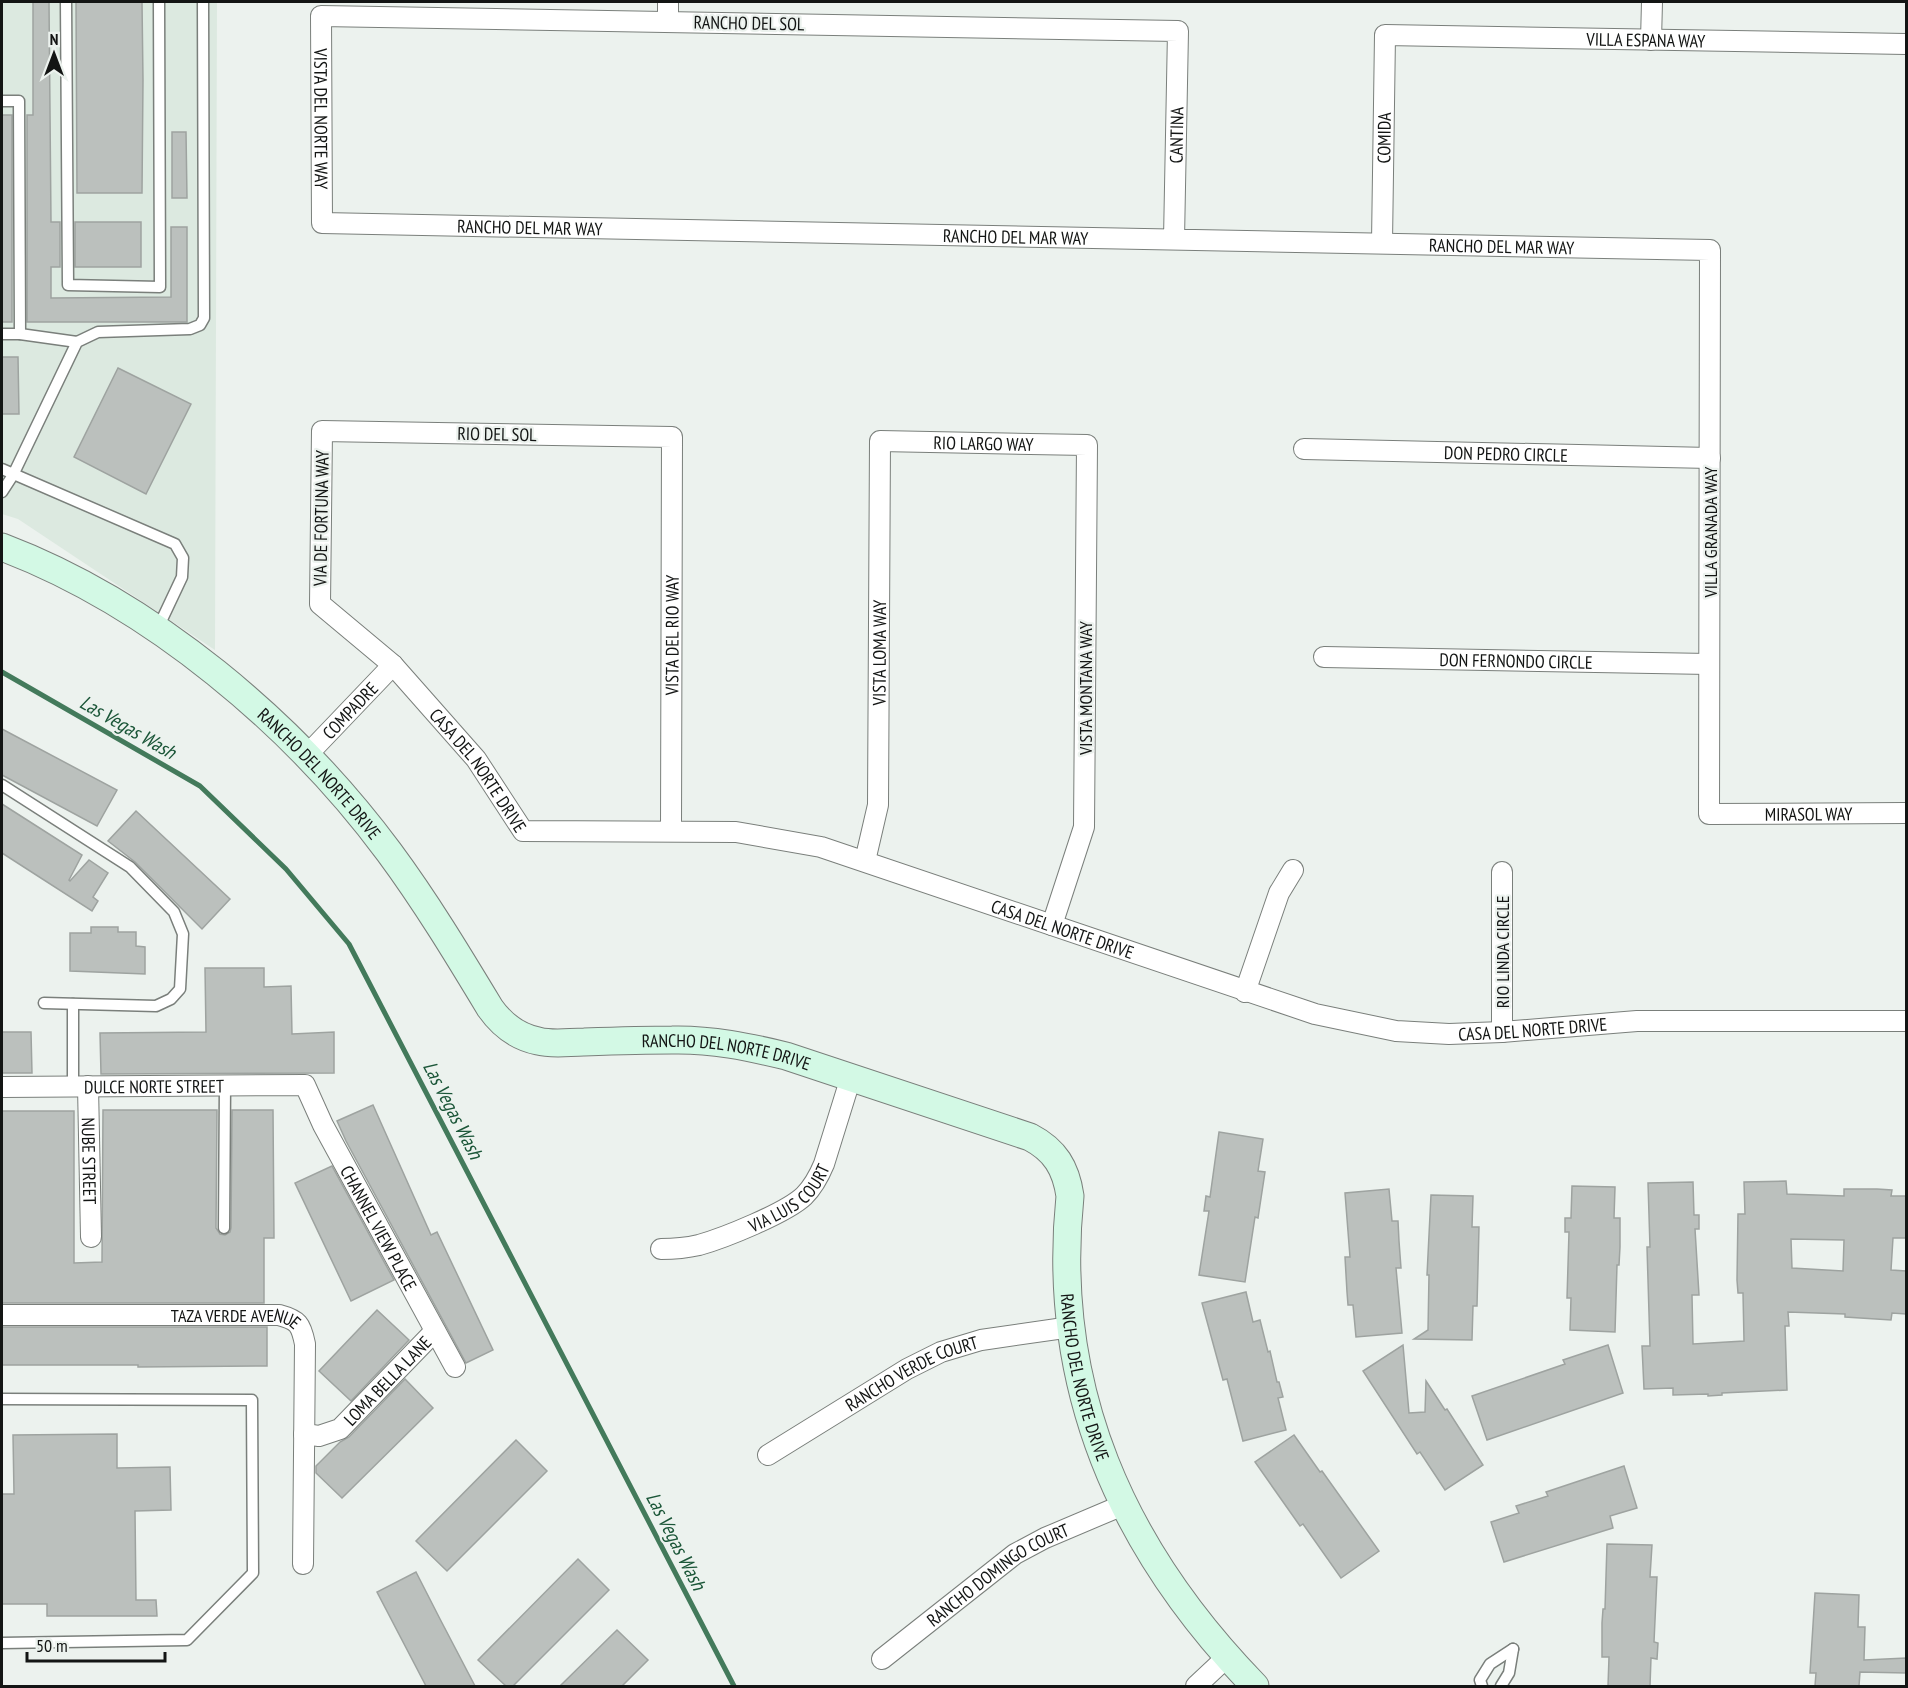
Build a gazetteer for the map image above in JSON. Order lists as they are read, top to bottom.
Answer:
{
  "streets": {
    "street": [
      "RANCHO DEL SOL",
      "VILLA ESPANA WAY",
      "VISTA DEL NORTE WAY",
      "CANTINA",
      "COMIDA",
      "RANCHO DEL MAR WAY",
      "RIO DEL SOL",
      "RIO LARGO WAY",
      "DON PEDRO CIRCLE",
      "VIA DE FORTUNA WAY",
      "VILLA GRANADA WAY",
      "VISTA DEL RIO WAY",
      "VISTA LOMA WAY",
      "DON FERNONDO CIRCLE",
      "VISTA MONTANA WAY",
      "COMPADRE",
      "CASA DEL NORTE DRIVE",
      "RANCHO DEL NORTE DRIVE",
      "MIRASOL WAY",
      "RIO LINDA CIRCLE",
      "DULCE NORTE STREET",
      "NUBE STREET",
      "VIA LUIS COURT",
      "CHANNEL VIEW PLACE",
      "TAZA VERDE AVENUE",
      "RANCHO VERDE COURT",
      "LOMA BELLA LANE",
      "RANCHO DOMINGO COURT"
    ]
  },
  "crossings": [
    ["RANCHO DEL SOL", "VISTA DEL NORTE WAY"],
    ["RANCHO DEL SOL", "CANTINA"],
    ["VILLA ESPANA WAY", "COMIDA"],
    ["VISTA DEL NORTE WAY", "RANCHO DEL MAR WAY"],
    ["CANTINA", "RANCHO DEL MAR WAY"],
    ["COMIDA", "RANCHO DEL MAR WAY"],
    ["RANCHO DEL MAR WAY", "VILLA GRANADA WAY"],
    ["RIO DEL SOL", "VIA DE FORTUNA WAY"],
    ["RIO DEL SOL", "VISTA DEL RIO WAY"],
    ["RIO LARGO WAY", "VISTA LOMA WAY"],
    ["RIO LARGO WAY", "VISTA MONTANA WAY"],
    ["DON PEDRO CIRCLE", "VILLA GRANADA WAY"],
    ["VIA DE FORTUNA WAY", "CASA DEL NORTE DRIVE"],
    ["VILLA GRANADA WAY", "DON FERNONDO CIRCLE"],
    ["VILLA GRANADA WAY", "MIRASOL WAY"],
    ["VISTA DEL RIO WAY", "CASA DEL NORTE DRIVE"],
    ["VISTA LOMA WAY", "CASA DEL NORTE DRIVE"],
    ["VISTA MONTANA WAY", "CASA DEL NORTE DRIVE"],
    ["COMPADRE", "CASA DEL NORTE DRIVE"],
    ["COMPADRE", "RANCHO DEL NORTE DRIVE"],
    ["CASA DEL NORTE DRIVE", "RIO LINDA CIRCLE"],
    ["RANCHO DEL NORTE DRIVE", "VIA LUIS COURT"],
    ["RANCHO DEL NORTE DRIVE", "RANCHO VERDE COURT"],
    ["RANCHO DEL NORTE DRIVE", "RANCHO DOMINGO COURT"],
    ["DULCE NORTE STREET", "NUBE STREET"],
    ["DULCE NORTE STREET", "CHANNEL VIEW PLACE"],
    ["CHANNEL VIEW PLACE", "LOMA BELLA LANE"],
    ["TAZA VERDE AVENUE", "LOMA BELLA LANE"]
  ],
  "water": ["Las Vegas Wash"],
  "scale_bar": "50 m",
  "north": "top"
}
